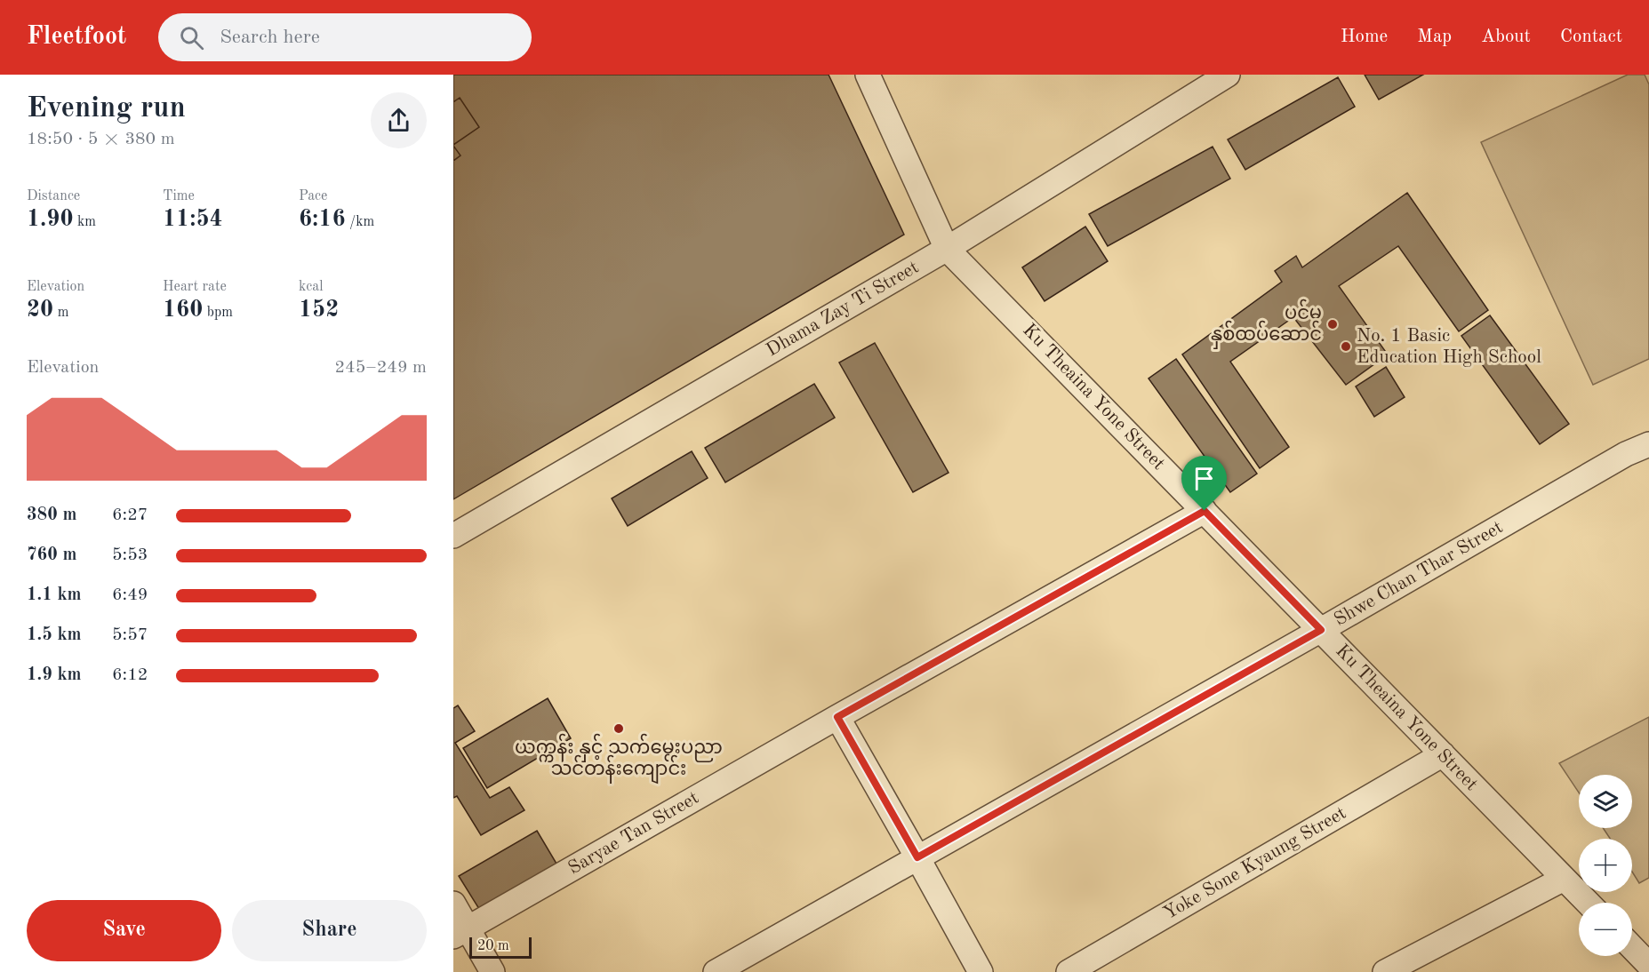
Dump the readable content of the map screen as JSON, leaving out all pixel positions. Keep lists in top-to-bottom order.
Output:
{
  "streets": {
    "street": [
      "Dhama Zay Ti Street",
      "Ku Theaina Yone Street",
      "Shwe Chan Thar Street",
      "Saryae Tan Street",
      "Yoke Sone Kyaung Street"
    ]
  },
  "crossings": [
    ["Dhama Zay Ti Street", "Ku Theaina Yone Street"],
    ["Ku Theaina Yone Street", "Shwe Chan Thar Street"],
    ["Ku Theaina Yone Street", "Saryae Tan Street"],
    ["Ku Theaina Yone Street", "Yoke Sone Kyaung Street"]
  ],
  "places": ["ပင်မ နှစ်ထပ်ဆောင်", "No. 1 Basic Education High School", "ယက္ကန်း နှင့် သက်မွေးပညာ သင်တန်းကျောင်း"],
  "scale_bar": "20 m",
  "page": {
    "header": "Fleetfoot",
    "search": "Search here",
    "nav": [
      "Home",
      "Map",
      "About",
      "Contact"
    ],
    "heading": ["Evening run", "18:50 · 5 × 380 m"],
    "stats": [
      ["Distance", "1.90 km"],
      ["Time", "11:54"],
      ["Pace", "6:16 /km"],
      ["Elevation", "20 m"],
      ["Heart rate", "160 bpm"],
      ["kcal", "152"]
    ],
    "chart": ["Elevation", "245–249 m"],
    "list": [
      {
        "name": "380 m",
        "note": "6:27"
      },
      {
        "name": "760 m",
        "note": "5:53"
      },
      {
        "name": "1.1 km",
        "note": "6:49"
      },
      {
        "name": "1.5 km",
        "note": "5:57"
      },
      {
        "name": "1.9 km",
        "note": "6:12"
      }
    ],
    "map_buttons": ["+", "−"],
    "buttons": ["Save", "Share"],
    "scale": "20 m"
  }
}
